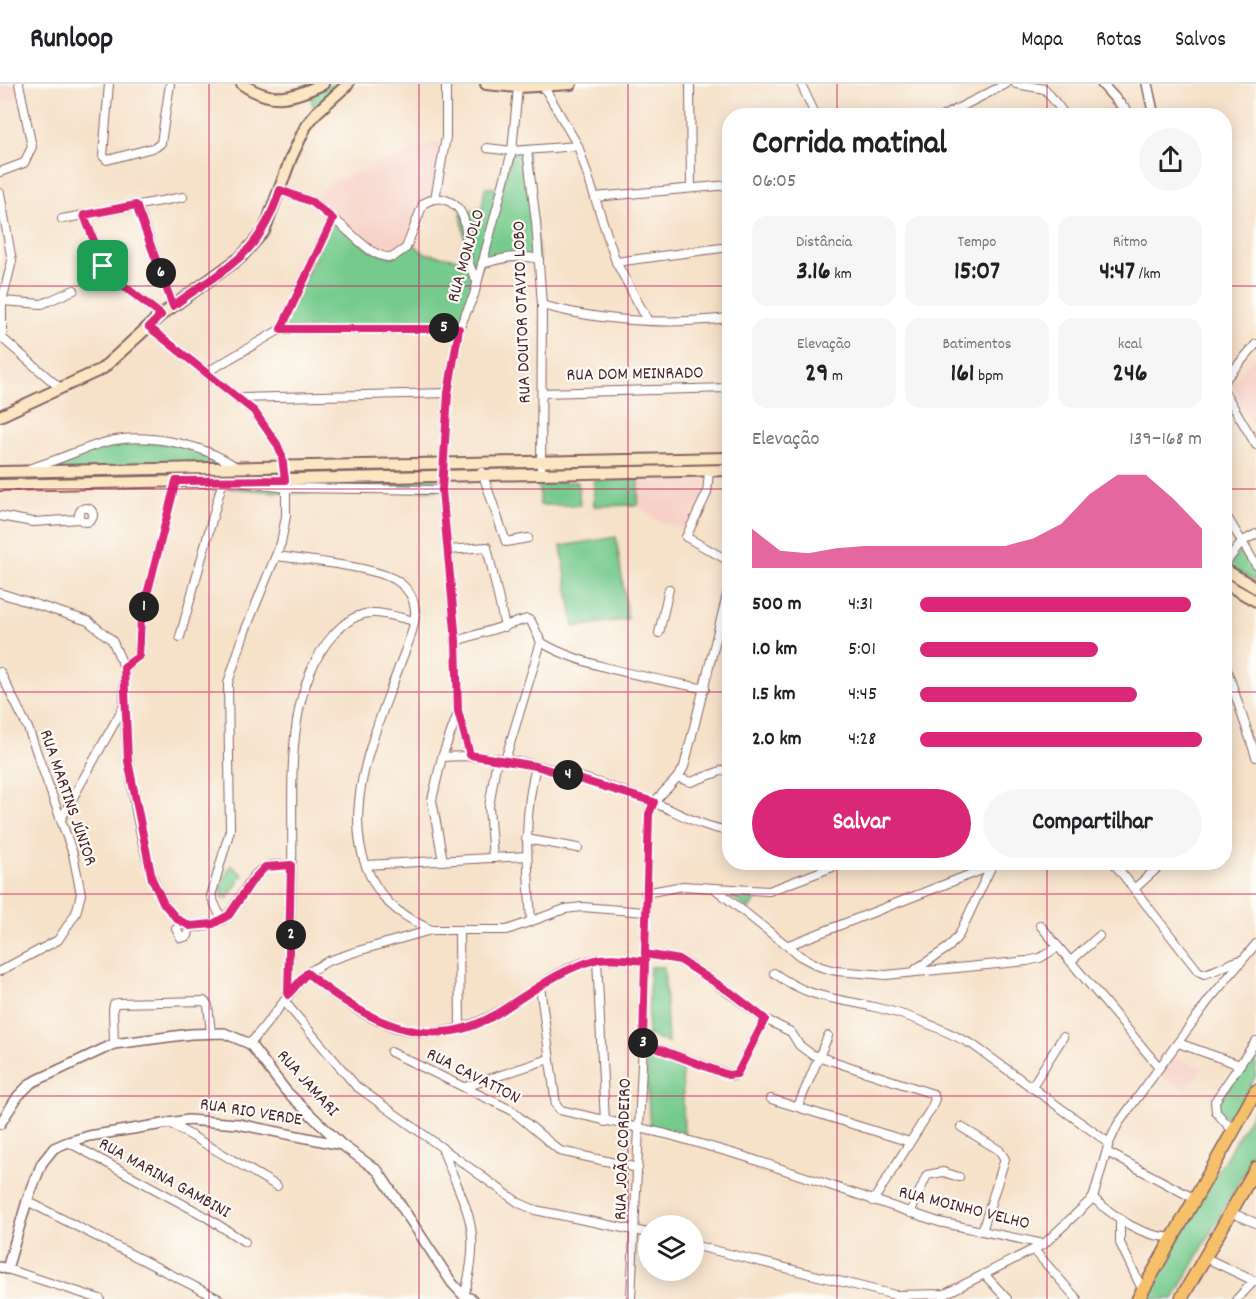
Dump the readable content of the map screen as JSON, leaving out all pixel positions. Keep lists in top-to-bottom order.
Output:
{
  "streets": {
    "street": [
      "RUA MONJOLO",
      "RUA DOUTOR OTAVIO LOBO",
      "RUA DOM MEINRADO",
      "RUA MARTINS JÚNIOR",
      "RUA CAVATTON",
      "RUA JAMARI",
      "RUA RIO VERDE",
      "RUA JOÃO CORDEIRO",
      "RUA MARINA GAMBINI",
      "RUA MOINHO VELHO"
    ]
  },
  "crossings": [
    ["RUA DOUTOR OTAVIO LOBO", "RUA DOM MEINRADO"],
    ["RUA CAVATTON", "RUA JOÃO CORDEIRO"],
    ["RUA JAMARI", "RUA RIO VERDE"],
    ["RUA RIO VERDE", "RUA MARINA GAMBINI"],
    ["RUA JOÃO CORDEIRO", "RUA MOINHO VELHO"]
  ],
  "page": {
    "header": "Runloop",
    "nav": ["Mapa", "Rotas", "Salvos"],
    "heading": ["Corrida matinal", "06:05"],
    "stats": [
      ["Distância", "3.16 km"],
      ["Tempo", "15:07"],
      ["Ritmo", "4:47 /km"],
      ["Elevação", "29 m"],
      ["Batimentos", "161 bpm"],
      ["kcal", "246"]
    ],
    "pins": [
      "6",
      "5",
      "1",
      "4",
      "2",
      "3"
    ],
    "chart": ["Elevação", "139–168 m"],
    "list": [
      {
        "name": "500 m",
        "note": "4:31"
      },
      {
        "name": "1.0 km",
        "note": "5:01"
      },
      {
        "name": "1.5 km",
        "note": "4:45"
      },
      {
        "name": "2.0 km",
        "note": "4:28"
      }
    ],
    "buttons": ["Salvar", "Compartilhar"]
  }
}
